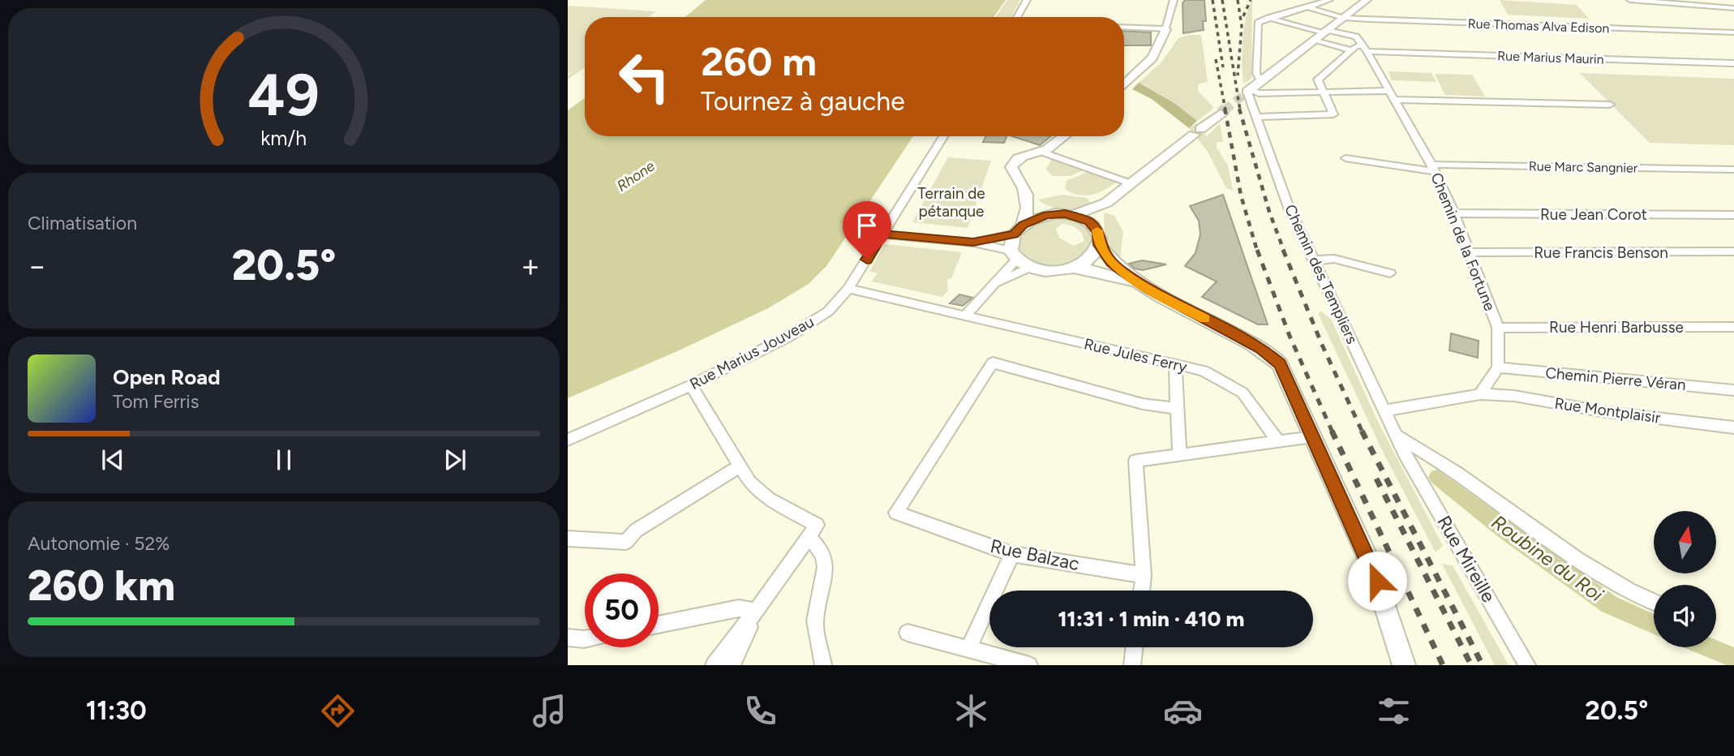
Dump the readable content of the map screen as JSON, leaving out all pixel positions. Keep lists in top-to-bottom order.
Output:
{
  "streets": {
    "street": [
      "Rue Thomas Alva Edison",
      "Rue Marius Maurin",
      "Rue Marc Sangnier",
      "Rue Jean Corot",
      "Chemin de la Fortune",
      "Rue Francis Benson",
      "Chemin des Templiers",
      "Rue Henri Barbusse",
      "Rue Marius Jouveau",
      "Rue Jules Ferry",
      "Chemin Pierre Véran",
      "Rue Montplaisir",
      "Rue Balzac",
      "Rue Mireille"
    ]
  },
  "crossings": [
    ["Rue Thomas Alva Edison", "Chemin de la Fortune"],
    ["Rue Marius Maurin", "Chemin de la Fortune"],
    ["Rue Marc Sangnier", "Chemin de la Fortune"],
    ["Rue Jean Corot", "Chemin de la Fortune"],
    ["Chemin de la Fortune", "Rue Francis Benson"],
    ["Chemin de la Fortune", "Rue Henri Barbusse"],
    ["Chemin de la Fortune", "Chemin Pierre Véran"],
    ["Chemin des Templiers", "Rue Mireille"]
  ],
  "water": ["Rhone", "Roubine du Roi"],
  "parks": ["Terrain de pétanque"],
  "north": "top",
  "page": {
    "turn": ["260 m", "Tournez à gauche"],
    "tile": [
      "Climatisation",
      ["Autonomie · 52%", "260 km"]
    ],
    "heat": ["−", "20.5°", "+"],
    "song": ["Open Road", "Tom Ferris"],
    "limit": "50",
    "trip": "11:31 · 1 min · 410 m",
    "tabs": ["11:30", "20.5°"],
    "gauge": ["49", "km/h"]
  }
}
